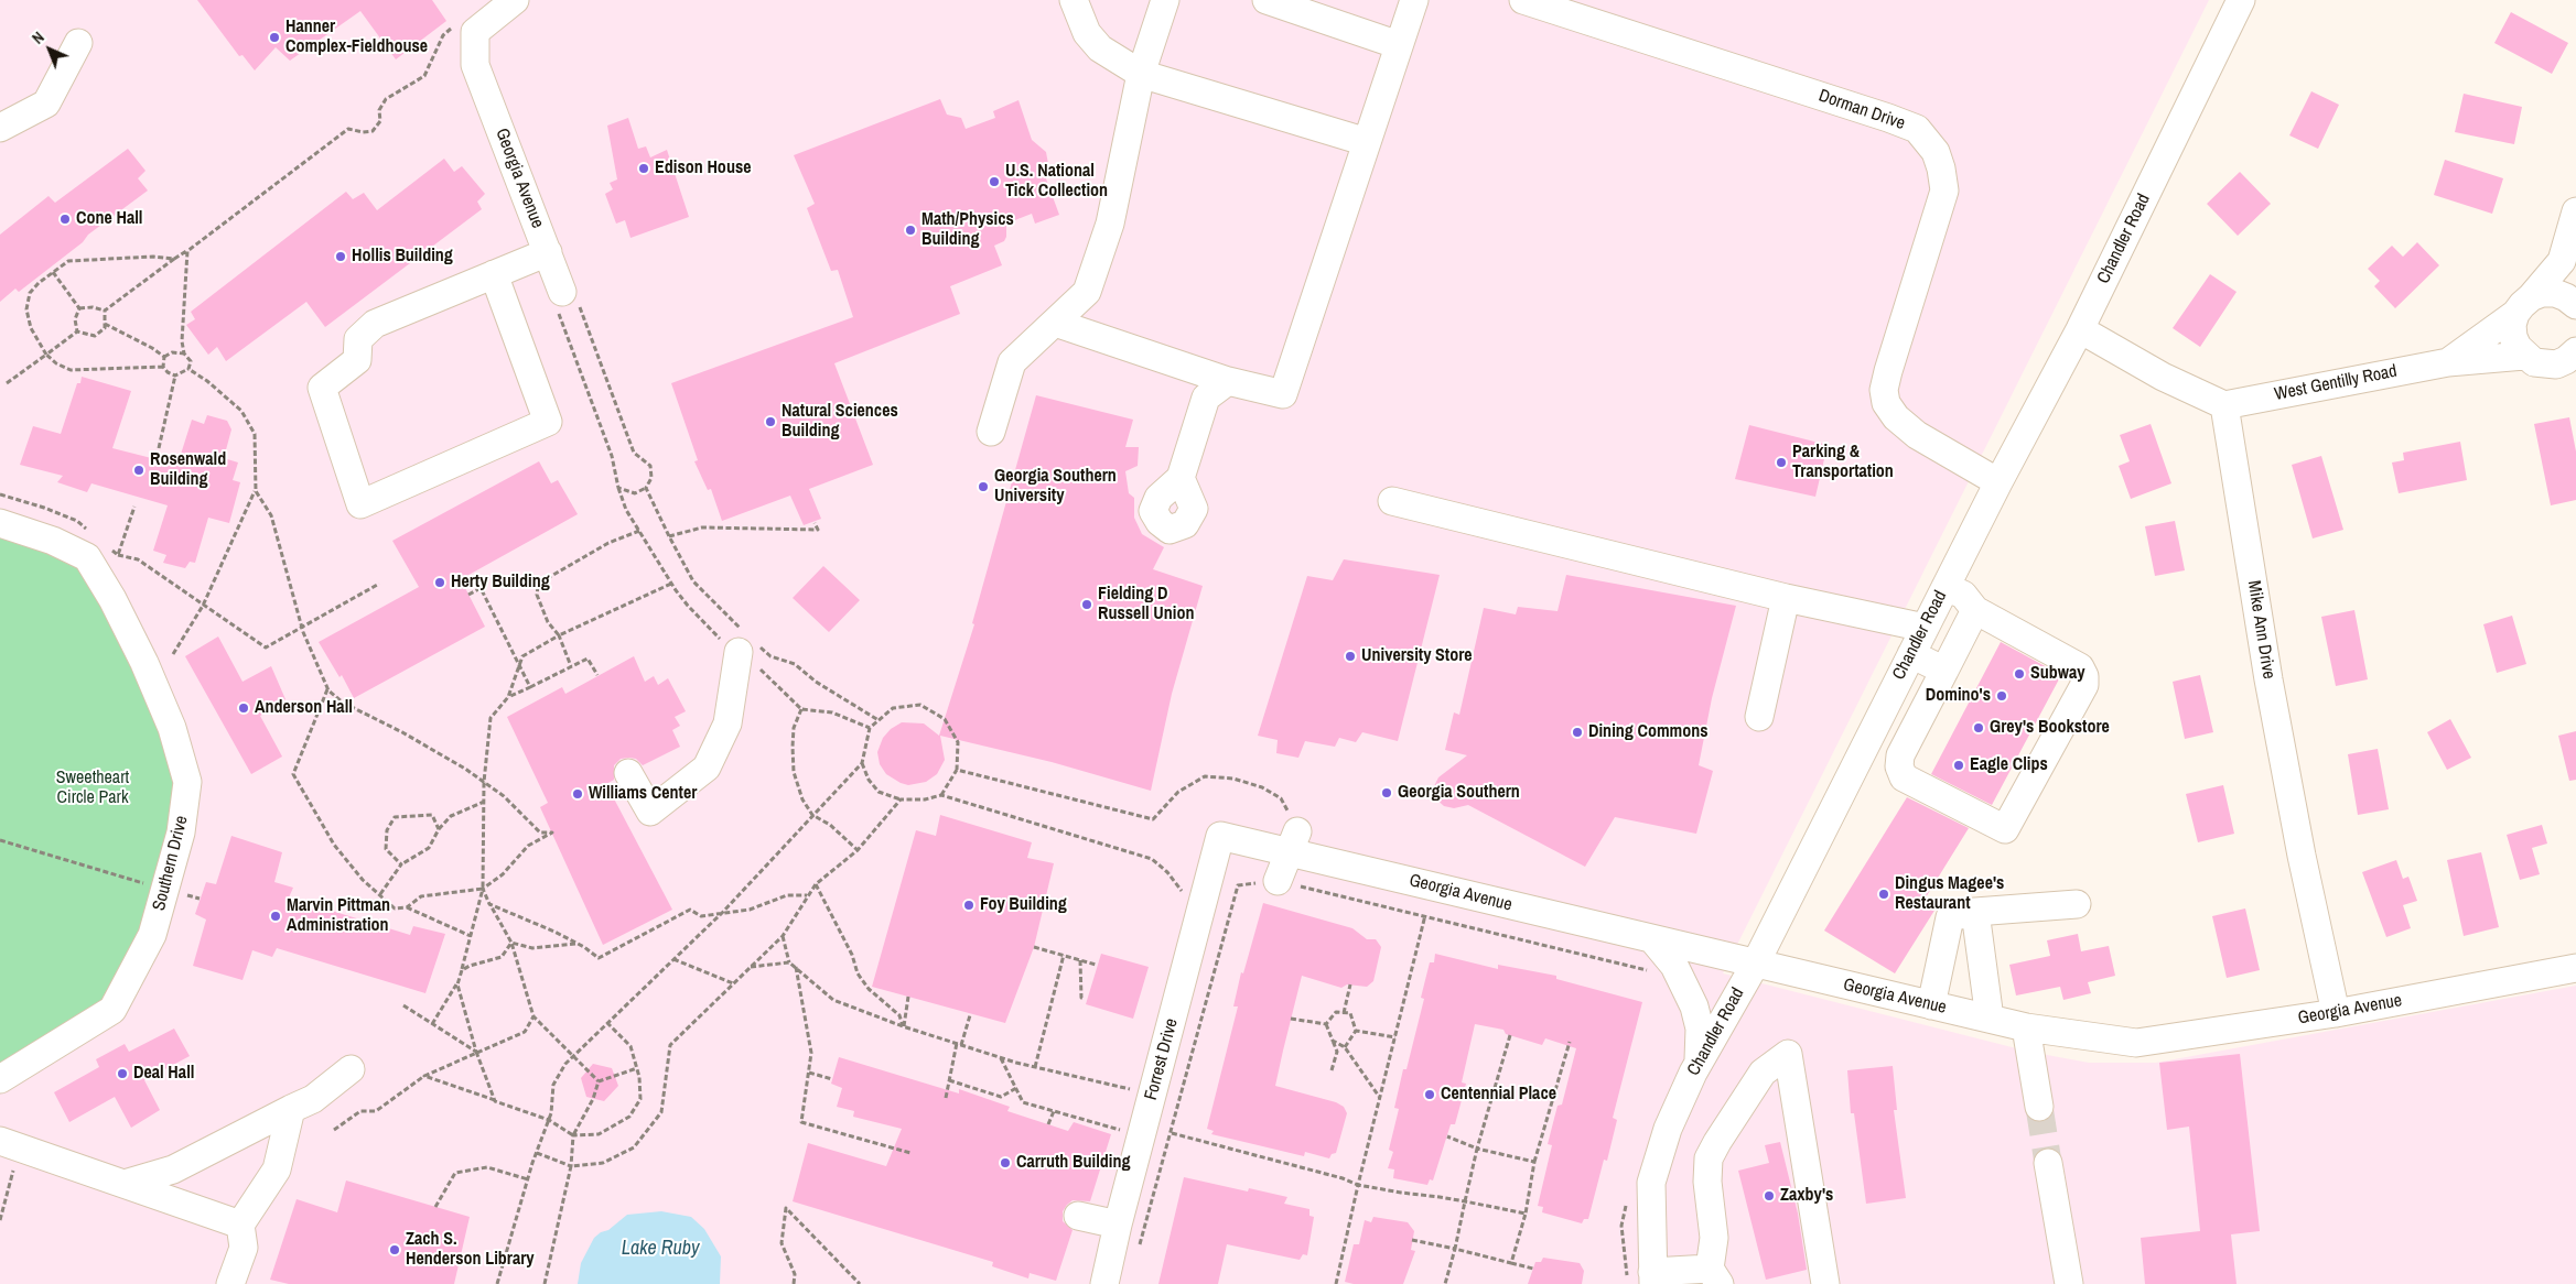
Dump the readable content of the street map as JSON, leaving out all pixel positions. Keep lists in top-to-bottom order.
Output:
{
  "streets": {
    "street": [
      "Dorman Drive",
      "Georgia Avenue",
      "Chandler Road",
      "West Gentilly Road",
      "Mike Ann Drive",
      "Southern Drive",
      "Forrest Drive"
    ]
  },
  "crossings": [
    ["Dorman Drive", "Chandler Road"],
    ["Georgia Avenue", "Chandler Road"],
    ["Georgia Avenue", "Mike Ann Drive"],
    ["Georgia Avenue", "Forrest Drive"],
    ["West Gentilly Road", "Mike Ann Drive"]
  ],
  "water": ["Lake Ruby"],
  "parks": ["Sweetheart Circle Park"],
  "places": [
    "Hanner Complex-Fieldhouse",
    "Edison House",
    "U.S. National Tick Collection",
    "Cone Hall",
    "Math/Physics Building",
    "Hollis Building",
    "Natural Sciences Building",
    "Parking & Transportation",
    "Rosenwald Building",
    "Georgia Southern University",
    "Herty Building",
    "Fielding D Russell Union",
    "University Store",
    "Subway",
    "Domino's",
    "Anderson Hall",
    "Grey's Bookstore",
    "Dining Commons",
    "Eagle Clips",
    "Georgia Southern",
    "Williams Center",
    "Dingus Magee's Restaurant",
    "Foy Building",
    "Marvin Pittman Administration",
    "Deal Hall",
    "Centennial Place",
    "Carruth Building",
    "Zaxby's",
    "Zach S. Henderson Library"
  ],
  "north": "top left"
}
